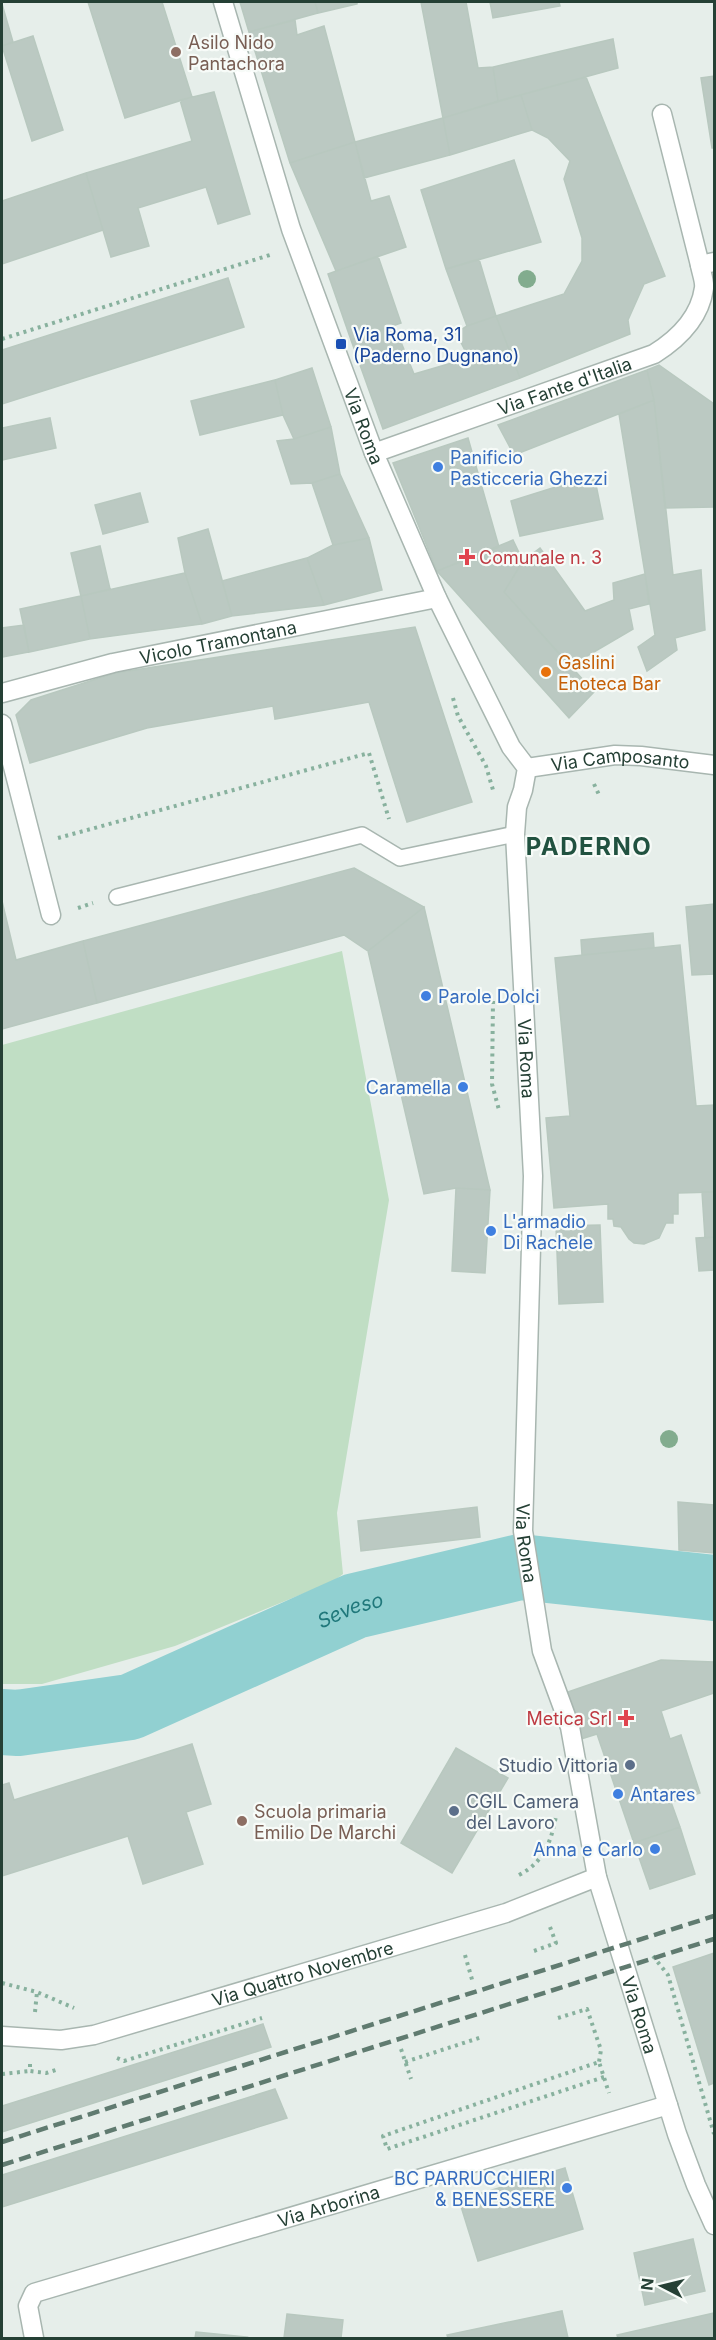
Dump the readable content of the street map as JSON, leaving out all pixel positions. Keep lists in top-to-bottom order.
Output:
{
  "streets": {
    "street": [
      "Via Fante d'Italia",
      "Via Roma",
      "Vicolo Tramontana",
      "Via Camposanto",
      "Via Quattro Novembre",
      "Via Arborina"
    ]
  },
  "crossings": [
    ["Via Fante d'Italia", "Via Roma"],
    ["Via Roma", "Vicolo Tramontana"],
    ["Via Roma", "Via Camposanto"],
    ["Via Roma", "Via Quattro Novembre"],
    ["Via Roma", "Via Arborina"]
  ],
  "districts": ["PADERNO"],
  "water": ["Seveso"],
  "places": {
    "other": [
      "Asilo Nido Pantachora",
      "Panificio Pasticceria Ghezzi",
      "Gaslini Enoteca Bar",
      "Parole Dolci",
      "Caramella",
      "L'armadio Di Rachele",
      "Studio Vittoria",
      "Antares",
      "CGIL Camera del Lavoro",
      "Scuola primaria Emilio De Marchi",
      "Anna e Carlo",
      "BC PARRUCCHIERI & BENESSERE"
    ],
    "transit": ["Via Roma, 31 (Paderno Dugnano)"],
    "health": ["Comunale n. 3", "Metica Srl"]
  },
  "north": "left"
}
